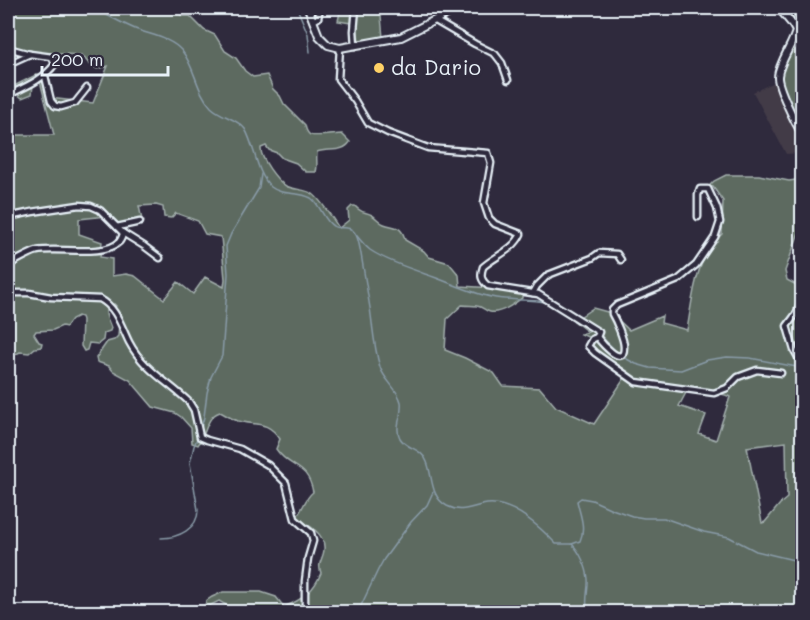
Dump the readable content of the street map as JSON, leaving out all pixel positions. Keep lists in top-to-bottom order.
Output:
{
  "places": ["da Dario"],
  "scale_bar": "200 m"
}
